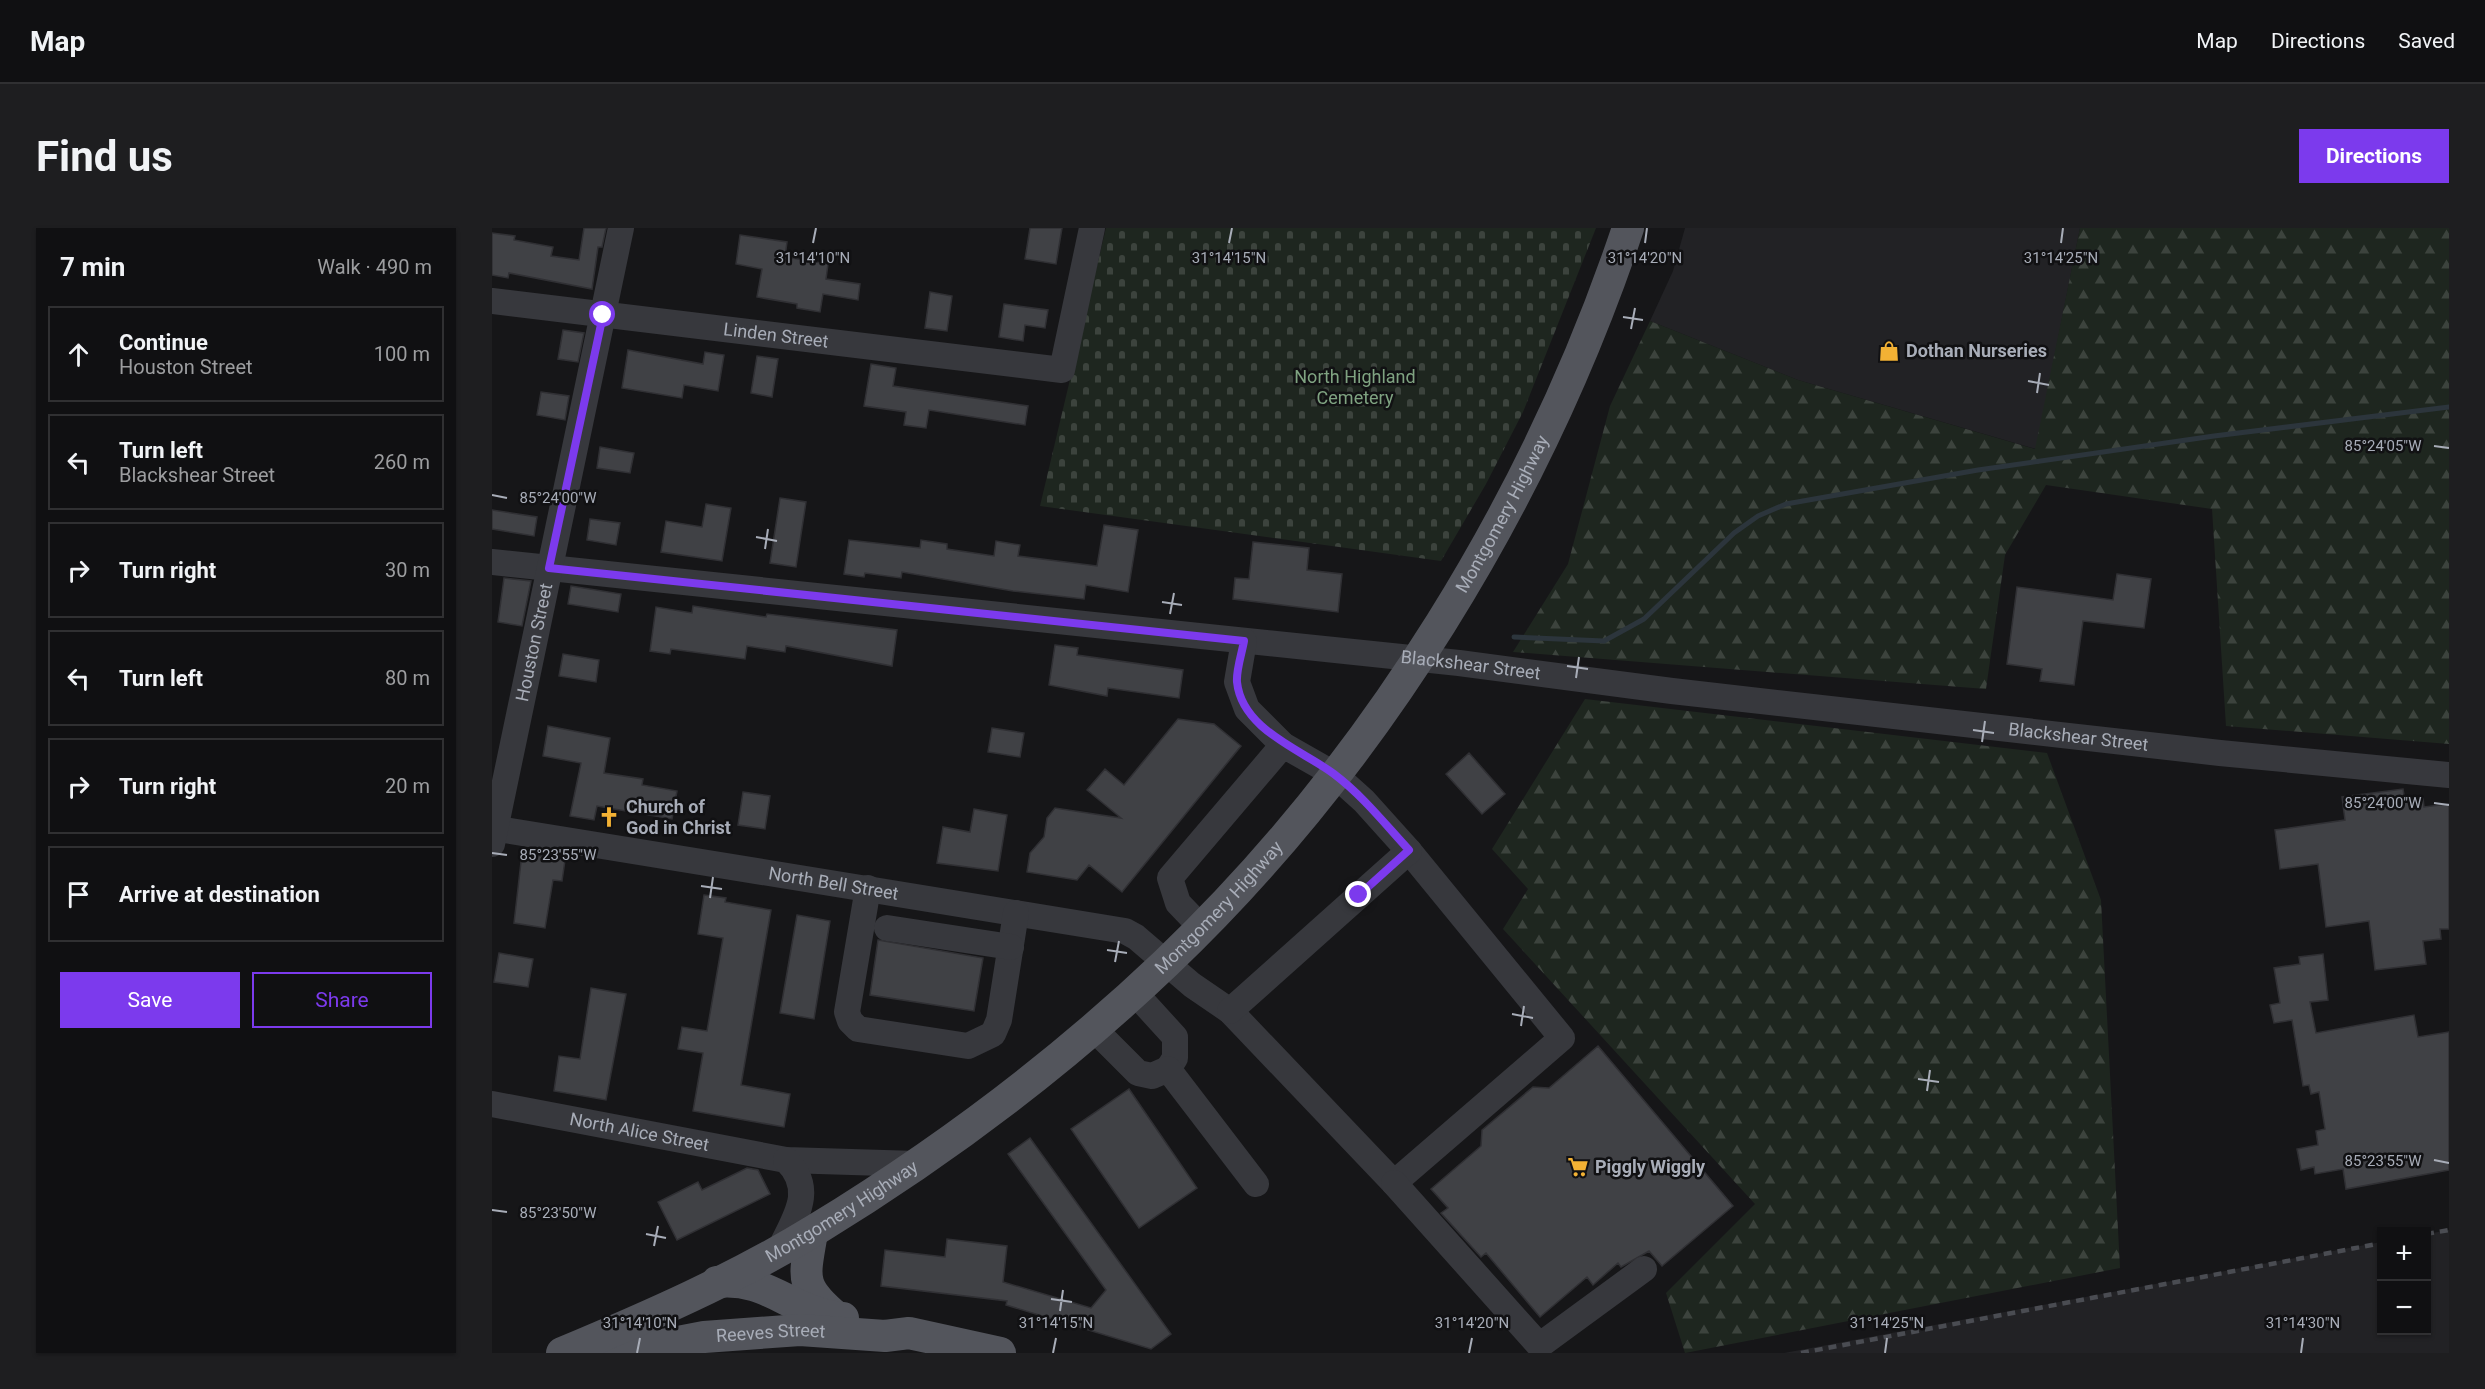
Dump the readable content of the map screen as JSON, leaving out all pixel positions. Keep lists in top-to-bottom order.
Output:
{
  "streets": {
    "main road": ["Montgomery Highway", "Reeves Street"],
    "street": [
      "Linden Street",
      "Houston Street",
      "Blackshear Street",
      "North Bell Street",
      "North Alice Street"
    ]
  },
  "crossings": [
    ["Linden Street", "Houston Street"],
    ["Montgomery Highway", "Blackshear Street"],
    ["Montgomery Highway", "North Bell Street"],
    ["Montgomery Highway", "North Alice Street"],
    ["Montgomery Highway", "Reeves Street"],
    ["Houston Street", "Blackshear Street"],
    ["Houston Street", "North Bell Street"]
  ],
  "parks": ["North Highland Cemetery"],
  "places": {
    "shop": ["Dothan Nurseries"],
    "church": ["Church of God in Christ"],
    "supermarket": ["Piggly Wiggly"]
  },
  "page": {
    "header": "Map",
    "nav": ["Map", "Directions", "Saved"],
    "buttons": [
      "Directions",
      ["Save", "Share"]
    ],
    "title": "Find us",
    "heading": ["7 min", "Walk · 490 m"],
    "list": [
      ["Continue", "Houston Street", "100 m"],
      ["Turn left", "Blackshear Street", "260 m"],
      ["Turn right", "30 m"],
      ["Turn left", "80 m"],
      ["Turn right", "20 m"],
      "Arrive at destination"
    ],
    "map_buttons": ["+", "−"]
  },
  "coordinates": [
    "31°14'10\"N",
    "31°14'15\"N",
    "31°14'20\"N",
    "31°14'25\"N",
    "85°24'05\"W",
    "85°24'00\"W",
    "85°23'55\"W",
    "85°23'50\"W",
    "31°14'30\"N"
  ]
}
